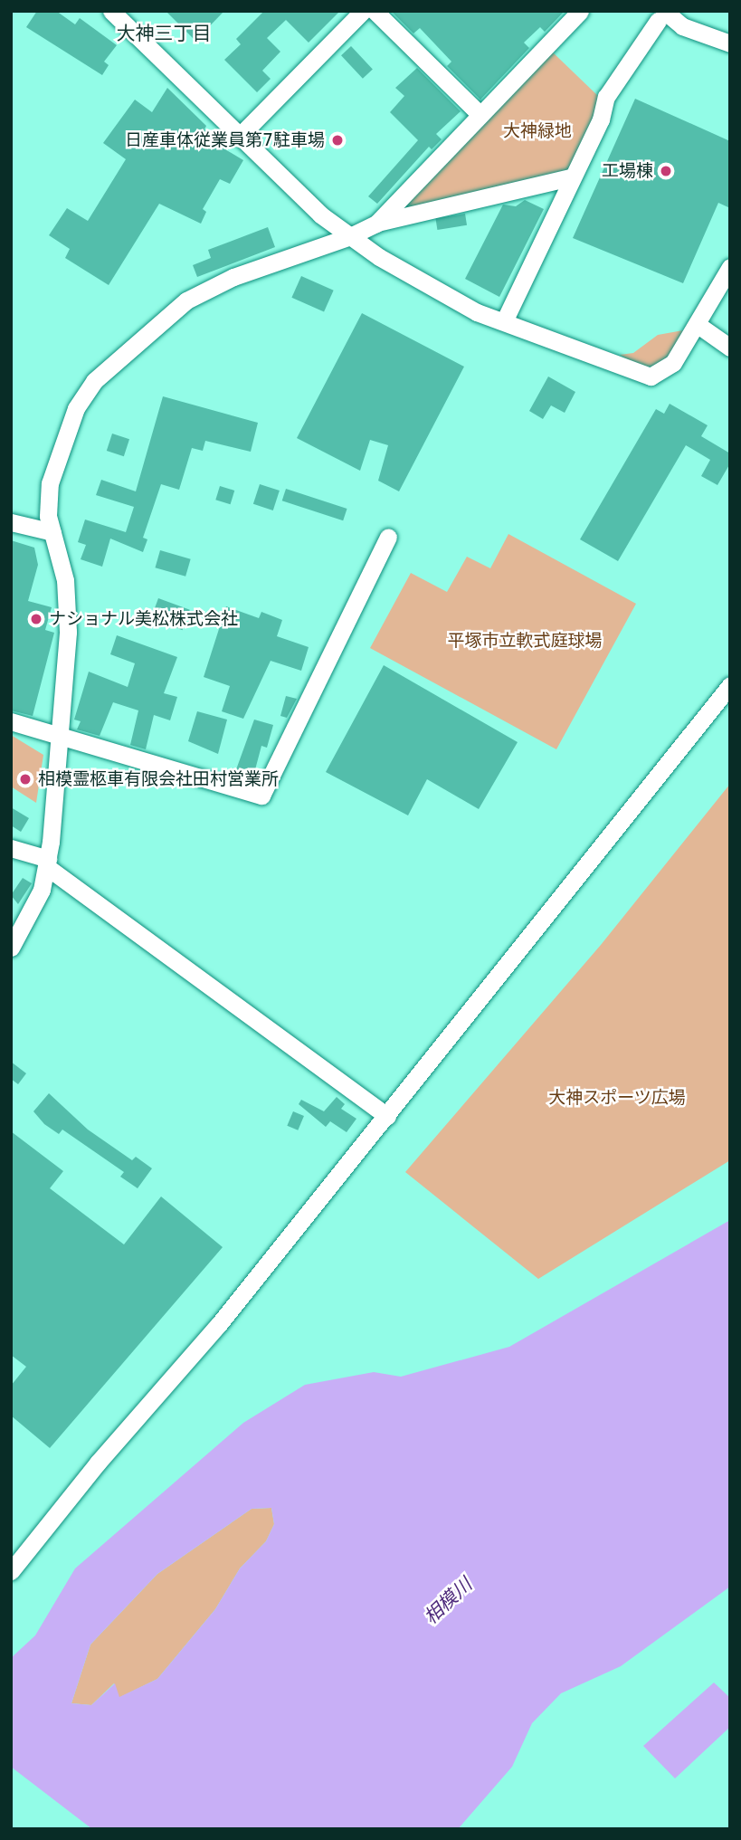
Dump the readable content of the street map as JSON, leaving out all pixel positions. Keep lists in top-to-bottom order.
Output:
{
  "districts": ["大神三丁目"],
  "water": ["相模川"],
  "parks": ["大神緑地", "平塚市立軟式庭球場", "大神スポーツ広場"],
  "places": [
    "日産車体従業員第7駐車場",
    "工場棟",
    "ナショナル美松株式会社",
    "相模霊柩車有限会社田村営業所"
  ]
}
